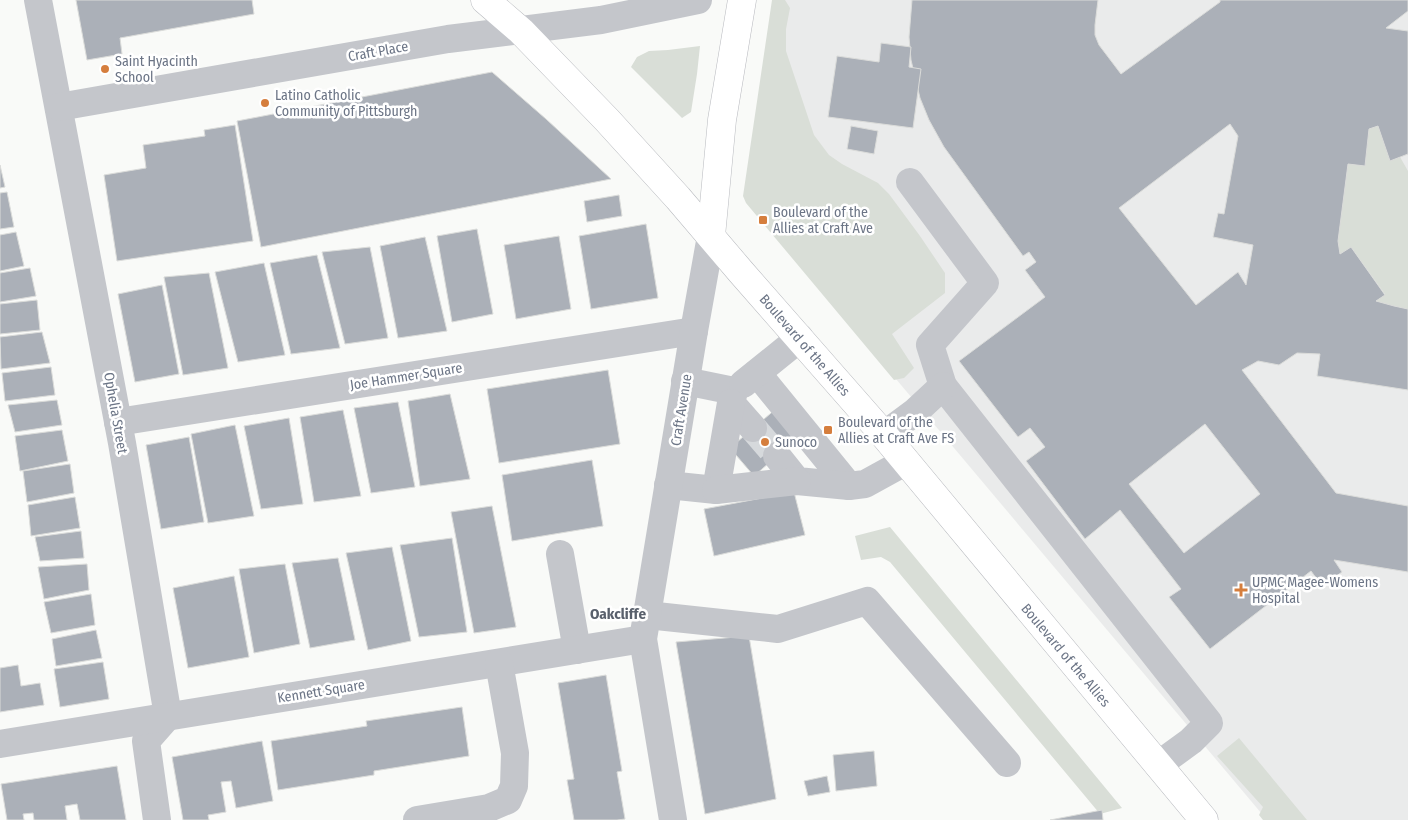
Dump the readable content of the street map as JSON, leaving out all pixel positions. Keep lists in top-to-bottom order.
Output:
{
  "streets": {
    "main road": ["Boulevard of the Allies", "Craft Avenue"],
    "street": [
      "Craft Place",
      "Joe Hammer Square",
      "Ophelia Street",
      "Kennett Square"
    ]
  },
  "crossings": [
    ["Craft Place", "Boulevard of the Allies"],
    ["Craft Place", "Ophelia Street"],
    ["Boulevard of the Allies", "Craft Avenue"],
    ["Joe Hammer Square", "Craft Avenue"],
    ["Joe Hammer Square", "Ophelia Street"],
    ["Craft Avenue", "Kennett Square"],
    ["Ophelia Street", "Kennett Square"]
  ],
  "districts": ["Oakcliffe"],
  "places": {
    "other": ["Saint Hyacinth School", "Latino Catholic Community of Pittsburgh", "Sunoco"],
    "transit": ["Boulevard of the Allies at Craft Ave", "Boulevard of the Allies at Craft Ave FS"],
    "health": ["UPMC Magee-Womens Hospital"]
  }
}
